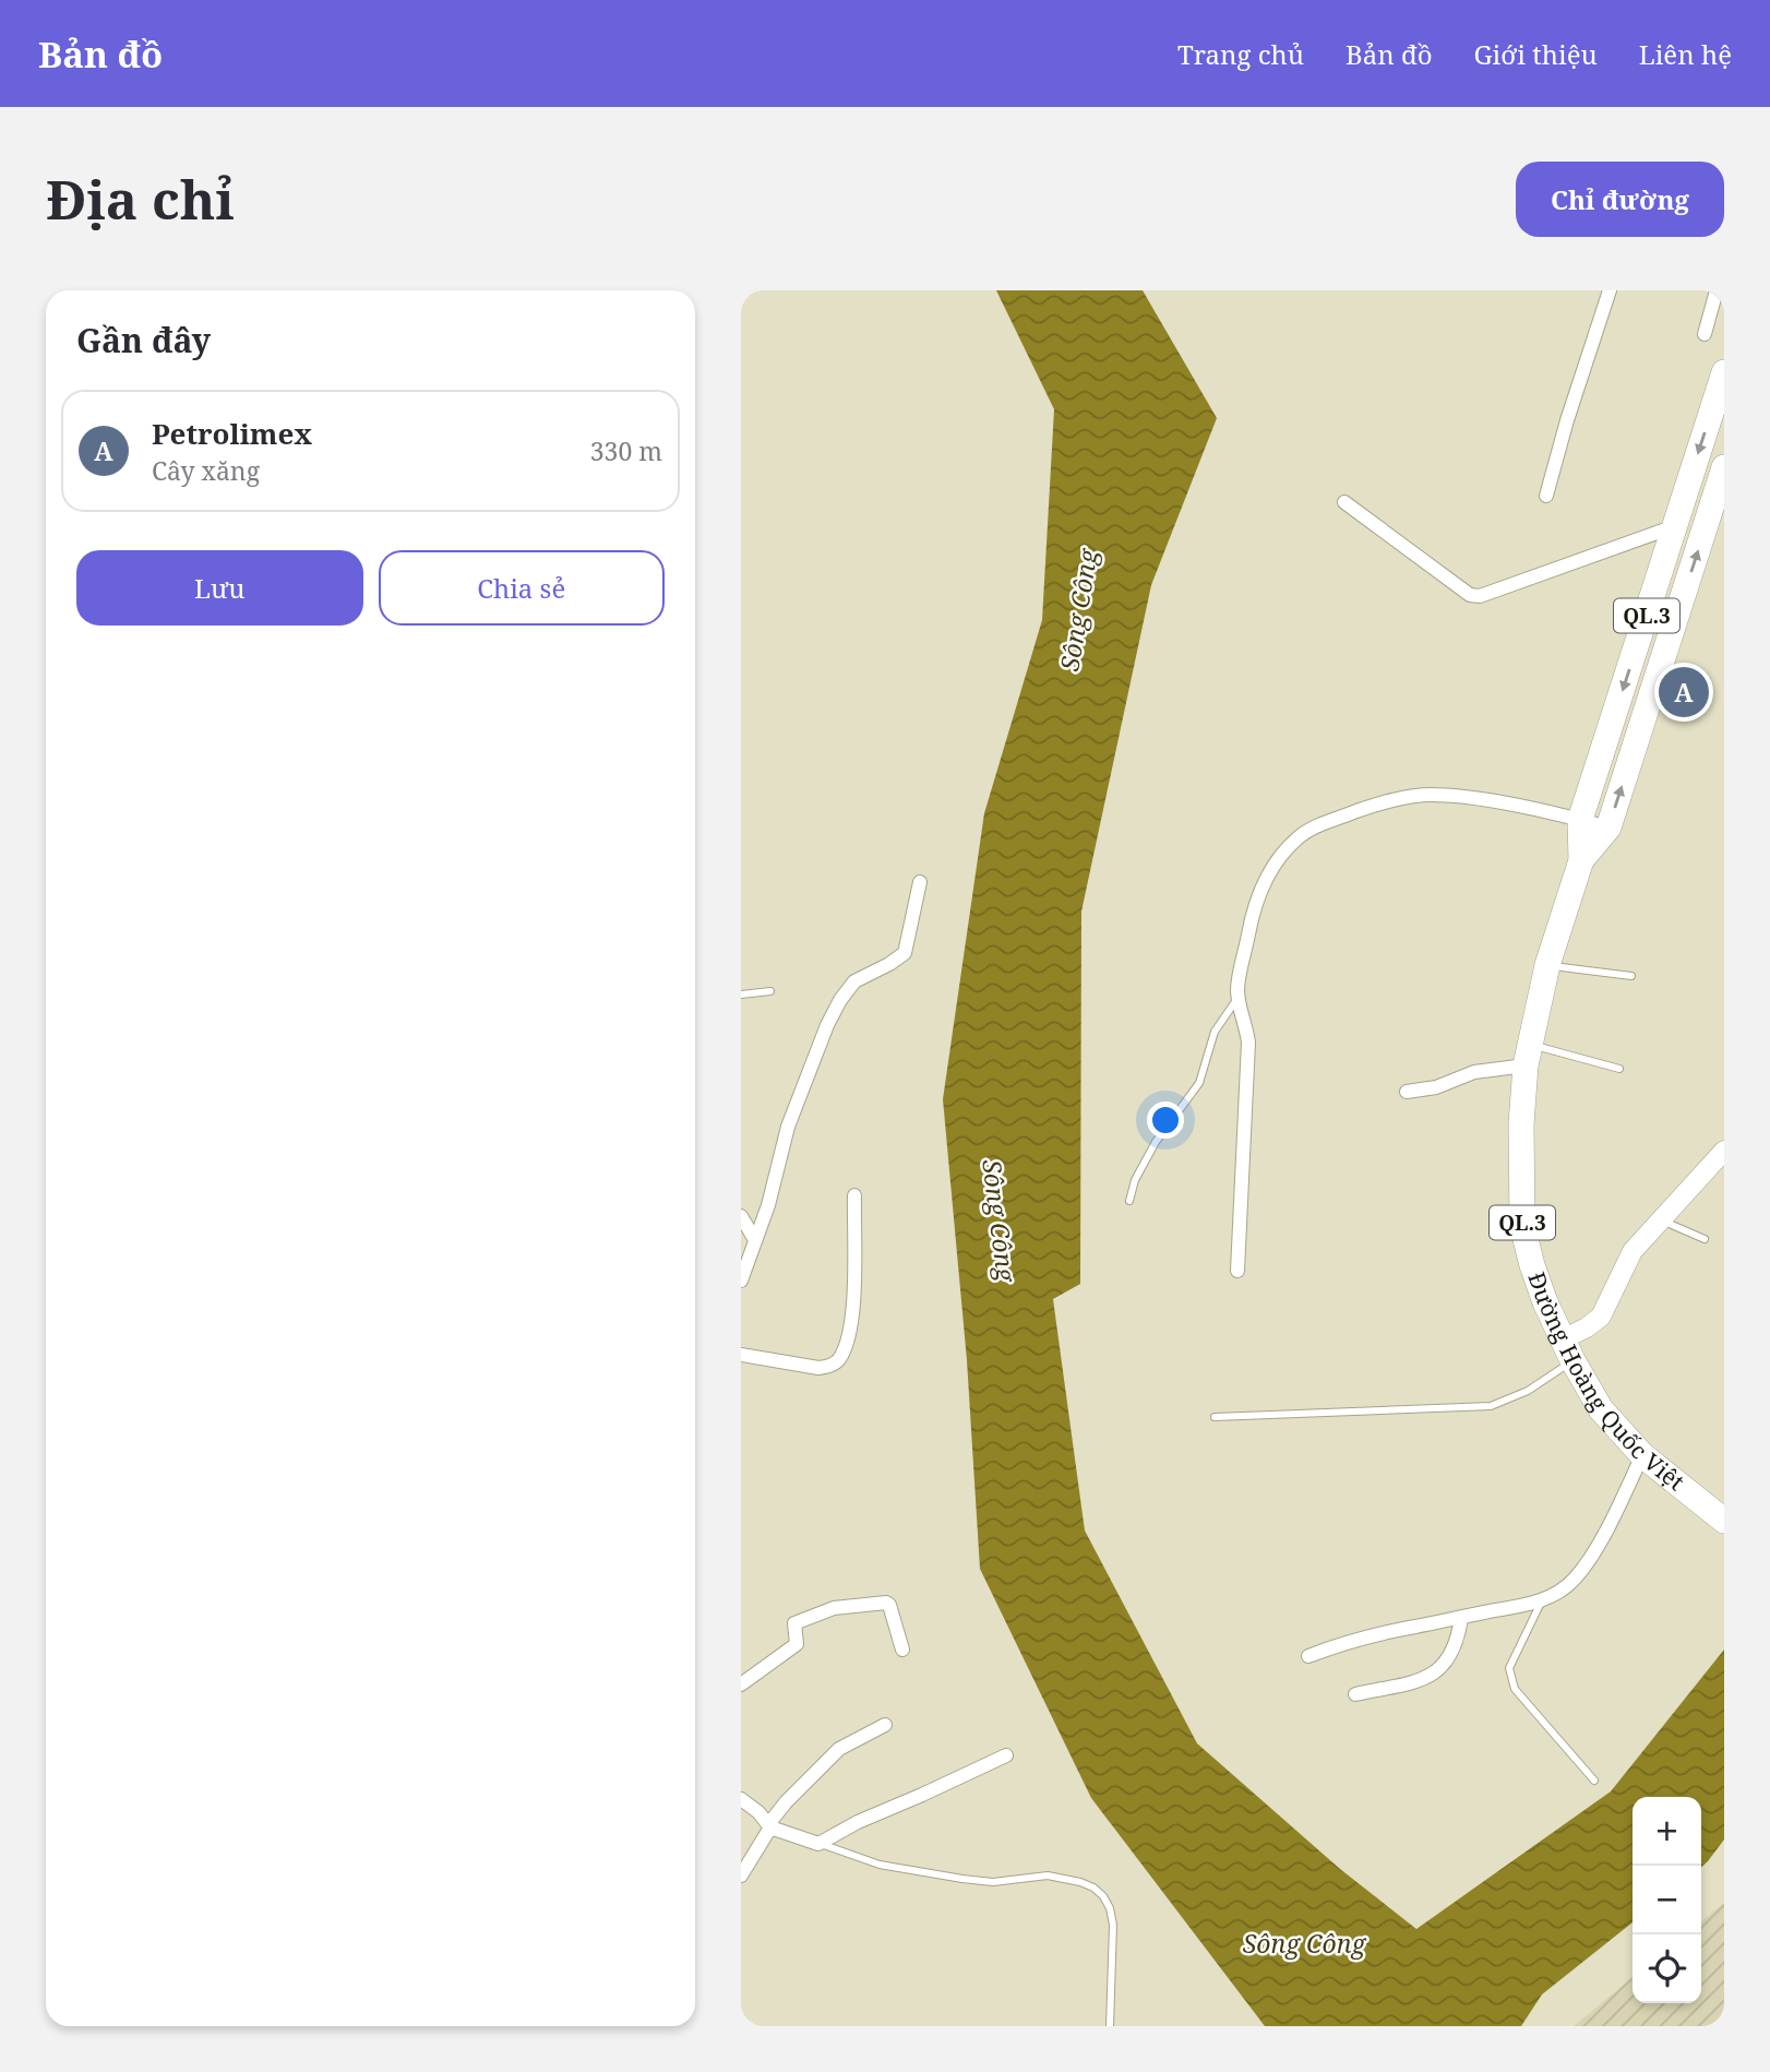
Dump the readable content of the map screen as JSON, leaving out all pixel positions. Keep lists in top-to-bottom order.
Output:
{
  "streets": {
    "highway": ["QL.3", "Đường Hoàng Quốc Việt"]
  },
  "water": ["Sông Công"],
  "page": {
    "header": "Bản đồ",
    "nav": [
      "Trang chủ",
      "Bản đồ",
      "Giới thiệu",
      "Liên hệ"
    ],
    "buttons": [
      "Chỉ đường",
      ["Lưu", "Chia sẻ"]
    ],
    "title": "Địa chỉ",
    "heading": "Gần đây",
    "list": [
      {
        "mark": "A",
        "name": "Petrolimex",
        "note": "Cây xăng",
        "value": "330 m"
      }
    ],
    "pins": "A",
    "map_buttons": ["+", "−"]
  }
}
